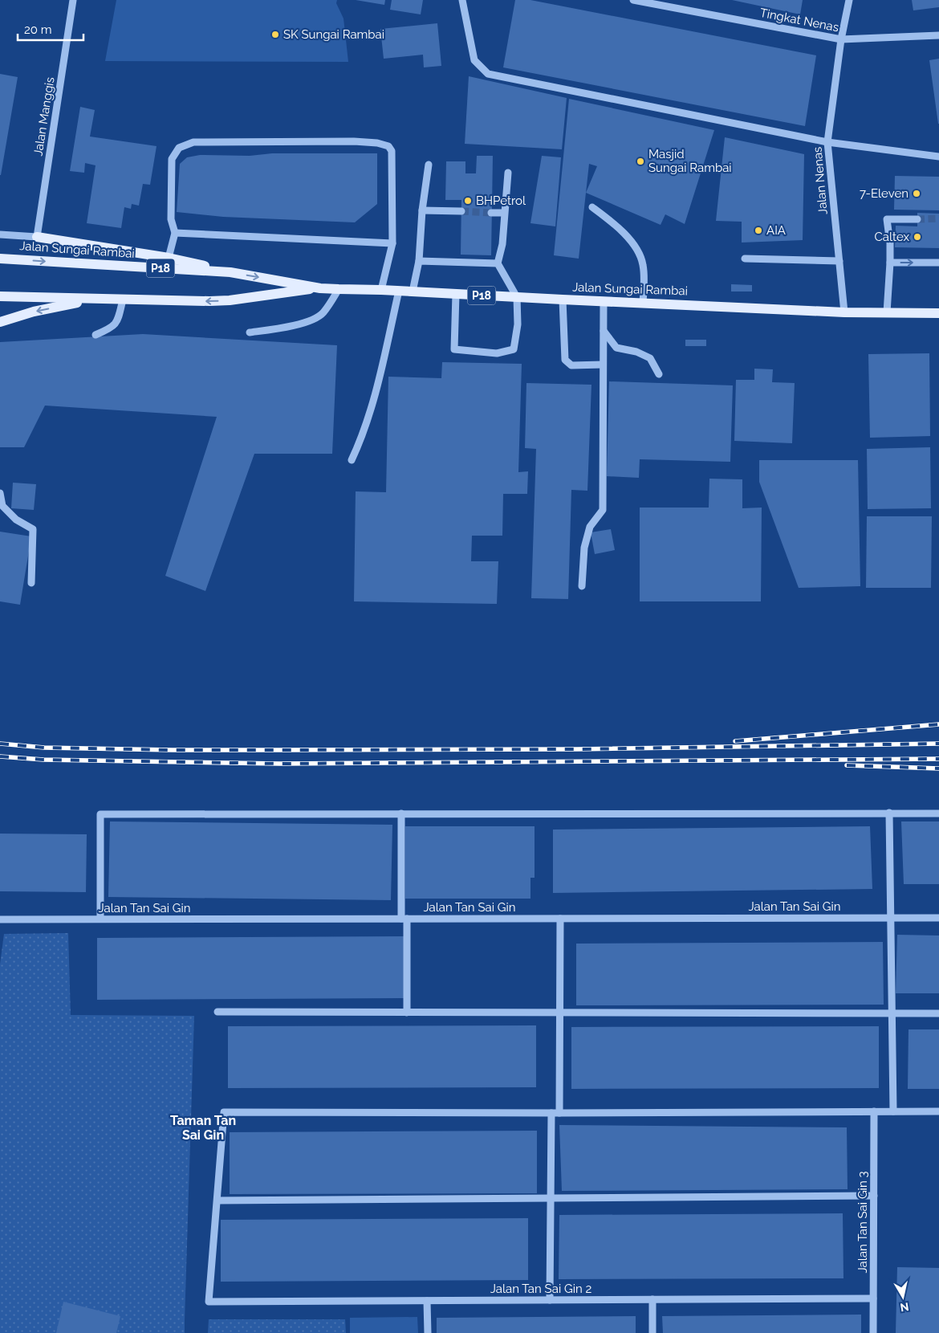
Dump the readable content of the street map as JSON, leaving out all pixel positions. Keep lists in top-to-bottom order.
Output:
{
  "streets": {
    "main road": ["Jalan Sungai Rambai", "P18"],
    "street": [
      "Tingkat Nenas",
      "Jalan Manggis",
      "Jalan Nenas",
      "Jalan Tan Sai Gin",
      "Jalan Tan Sai Gin 3",
      "Jalan Tan Sai Gin 2"
    ]
  },
  "crossings": [
    ["Tingkat Nenas", "Jalan Nenas"],
    ["Jalan Manggis", "Jalan Sungai Rambai"],
    ["Jalan Nenas", "Jalan Sungai Rambai"],
    ["Jalan Tan Sai Gin 3", "Jalan Tan Sai Gin 2"]
  ],
  "districts": ["Taman Tan Sai Gin"],
  "places": [
    "SK Sungai Rambai",
    "Masjid Sungai Rambai",
    "7-Eleven",
    "BHPetrol",
    "AIA",
    "Caltex"
  ],
  "scale_bar": "20 m",
  "north": "bottom"
}
